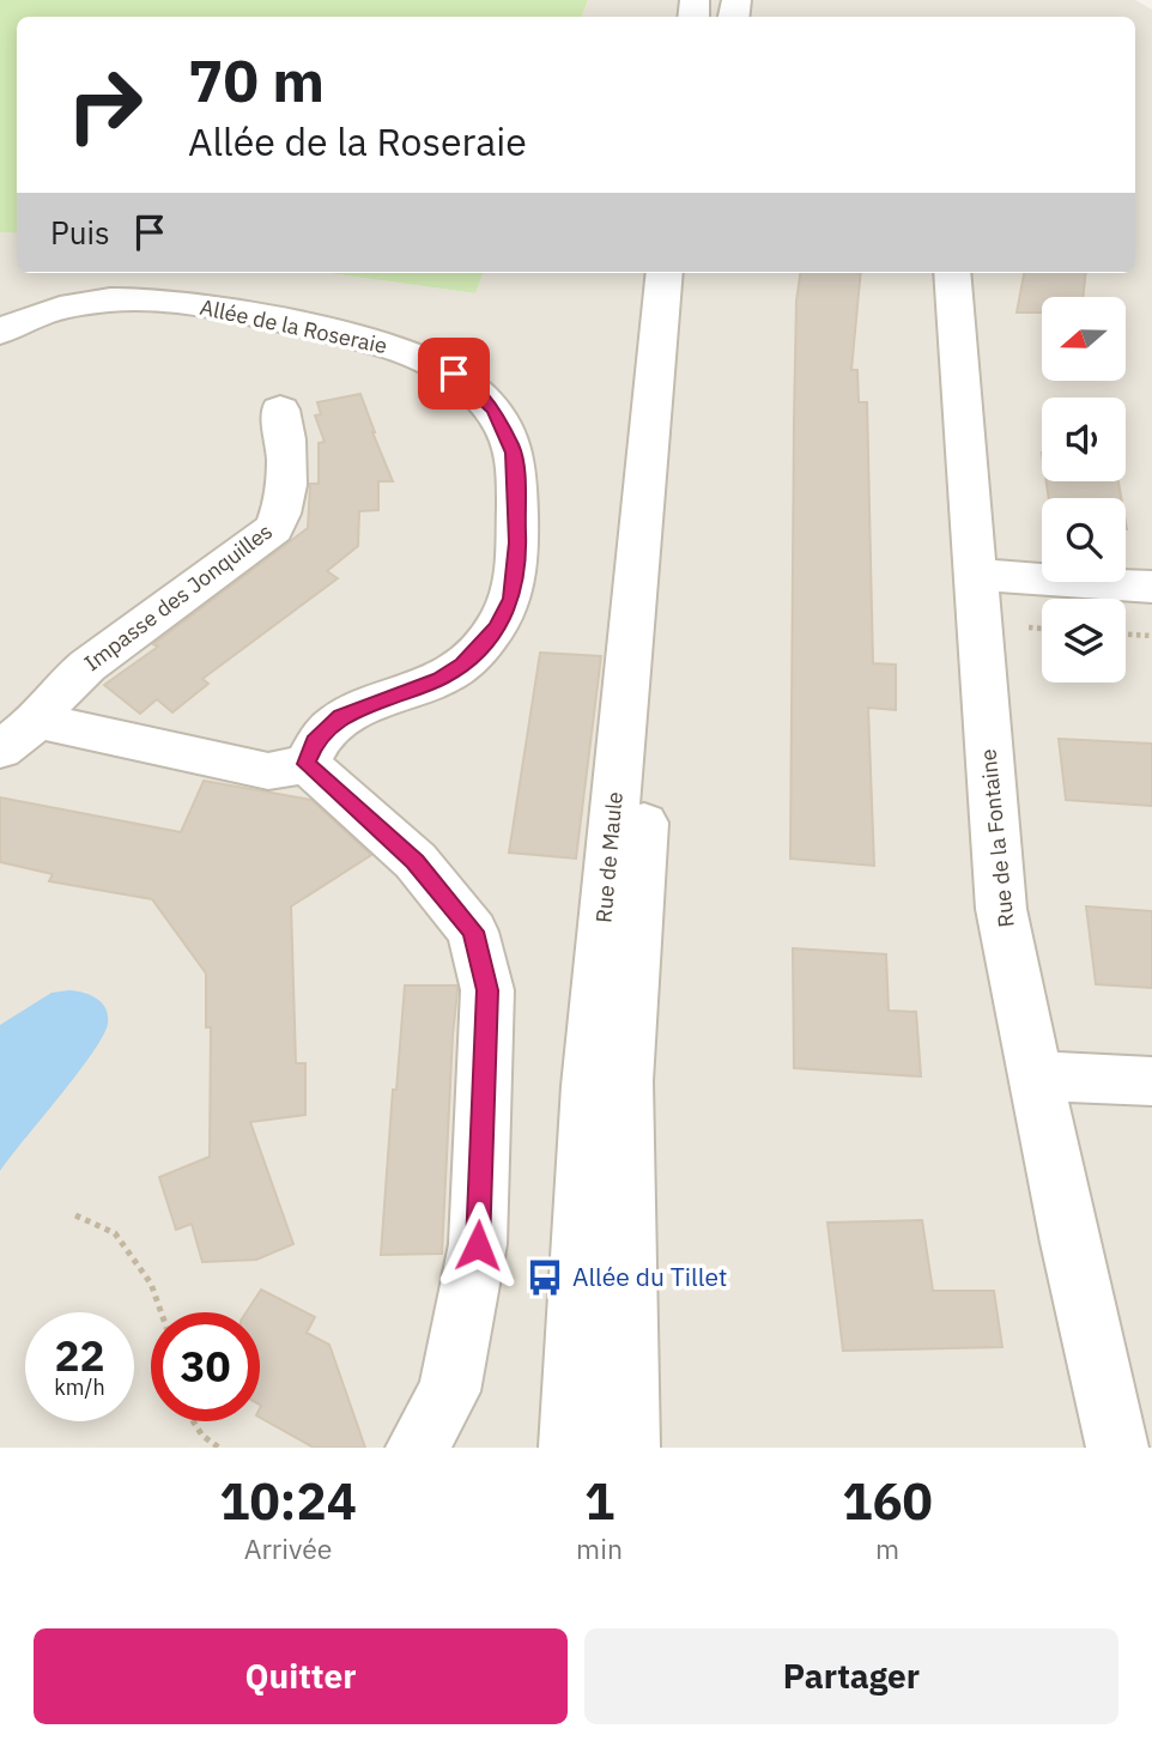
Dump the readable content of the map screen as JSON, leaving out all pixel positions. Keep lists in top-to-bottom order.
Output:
{
  "streets": {
    "street": [
      "Allée de la Roseraie",
      "Impasse des Jonquilles",
      "Rue de la Fontaine",
      "Rue de Maule"
    ]
  },
  "places": {
    "bus stop": ["Allée du Tillet"]
  },
  "north": "left",
  "page": {
    "turn": ["70 m", "Allée de la Roseraie"],
    "then": "Puis",
    "speed": "22 km/h",
    "limit": "30",
    "eta": [
      "10:24",
      "Arrivée",
      "1",
      "min",
      "160",
      "m"
    ],
    "buttons": ["Quitter", "Partager"]
  }
}
